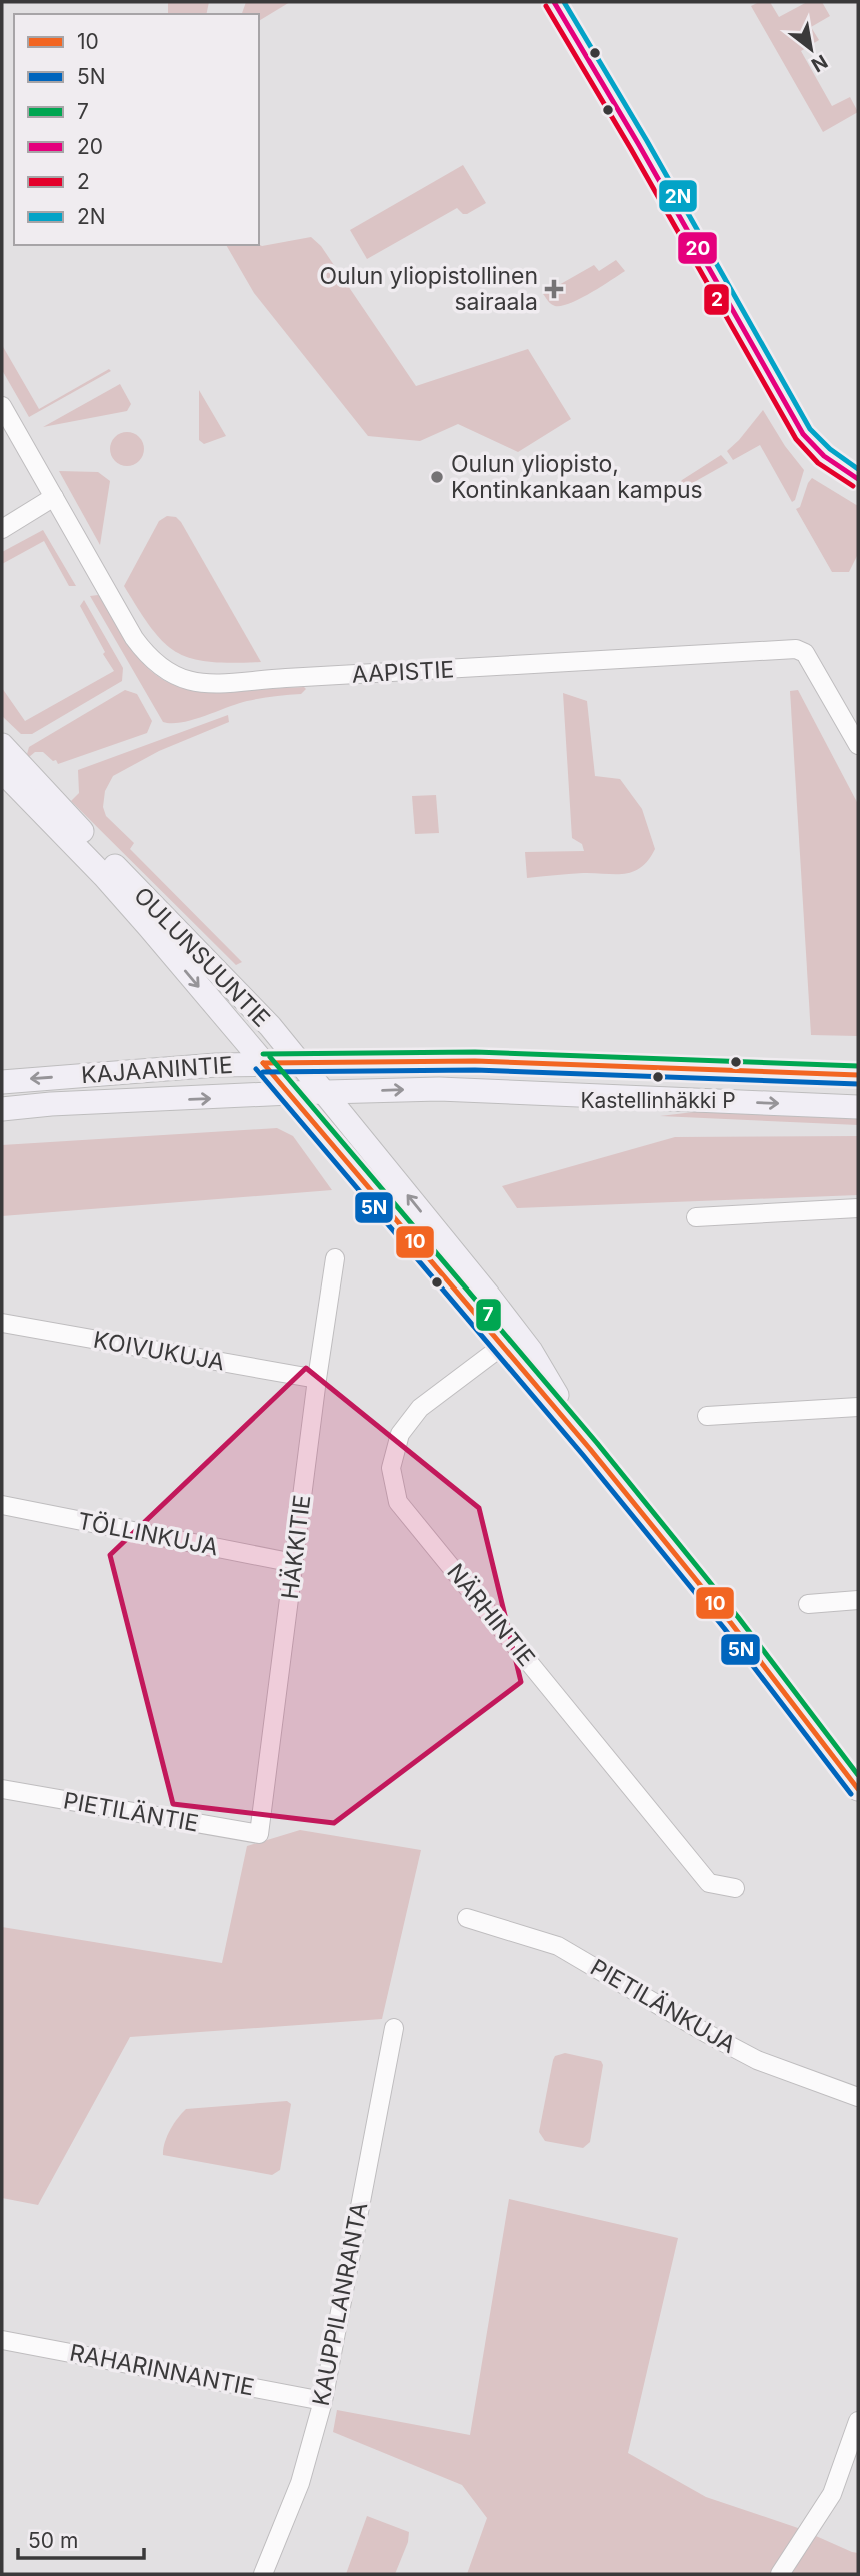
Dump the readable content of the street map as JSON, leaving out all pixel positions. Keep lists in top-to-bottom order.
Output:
{
  "streets": {
    "main road": ["OULUNSUUNTIE", "KAJAANINTIE"],
    "street": [
      "AAPISTIE",
      "KOIVUKUJA",
      "TÖLLINKUJA",
      "HÄKKITIE",
      "NÄRHINTIE",
      "PIETILÄNTIE",
      "PIETILÄNKUJA",
      "KAUPPILANRANTA",
      "RAHARINNANTIE"
    ]
  },
  "crossings": [
    ["OULUNSUUNTIE", "KAJAANINTIE"],
    ["OULUNSUUNTIE", "NÄRHINTIE"],
    ["KOIVUKUJA", "HÄKKITIE"],
    ["TÖLLINKUJA", "HÄKKITIE"],
    ["HÄKKITIE", "PIETILÄNTIE"],
    ["KAUPPILANRANTA", "RAHARINNANTIE"]
  ],
  "places": {
    "health": ["Oulun yliopistollinen sairaala"],
    "other": ["Oulun yliopisto, Kontinkankaan kampus", "Kastellinhäkki P"]
  },
  "lines": [
    "transit line 20",
    "transit line 2N",
    "transit line 2",
    "transit line 7",
    "transit line 10",
    "transit line 5N"
  ],
  "legend": [
    "10",
    "5N",
    "7",
    "20",
    "2",
    "2N"
  ],
  "scale_bar": "50 m",
  "north": "bottom right"
}
